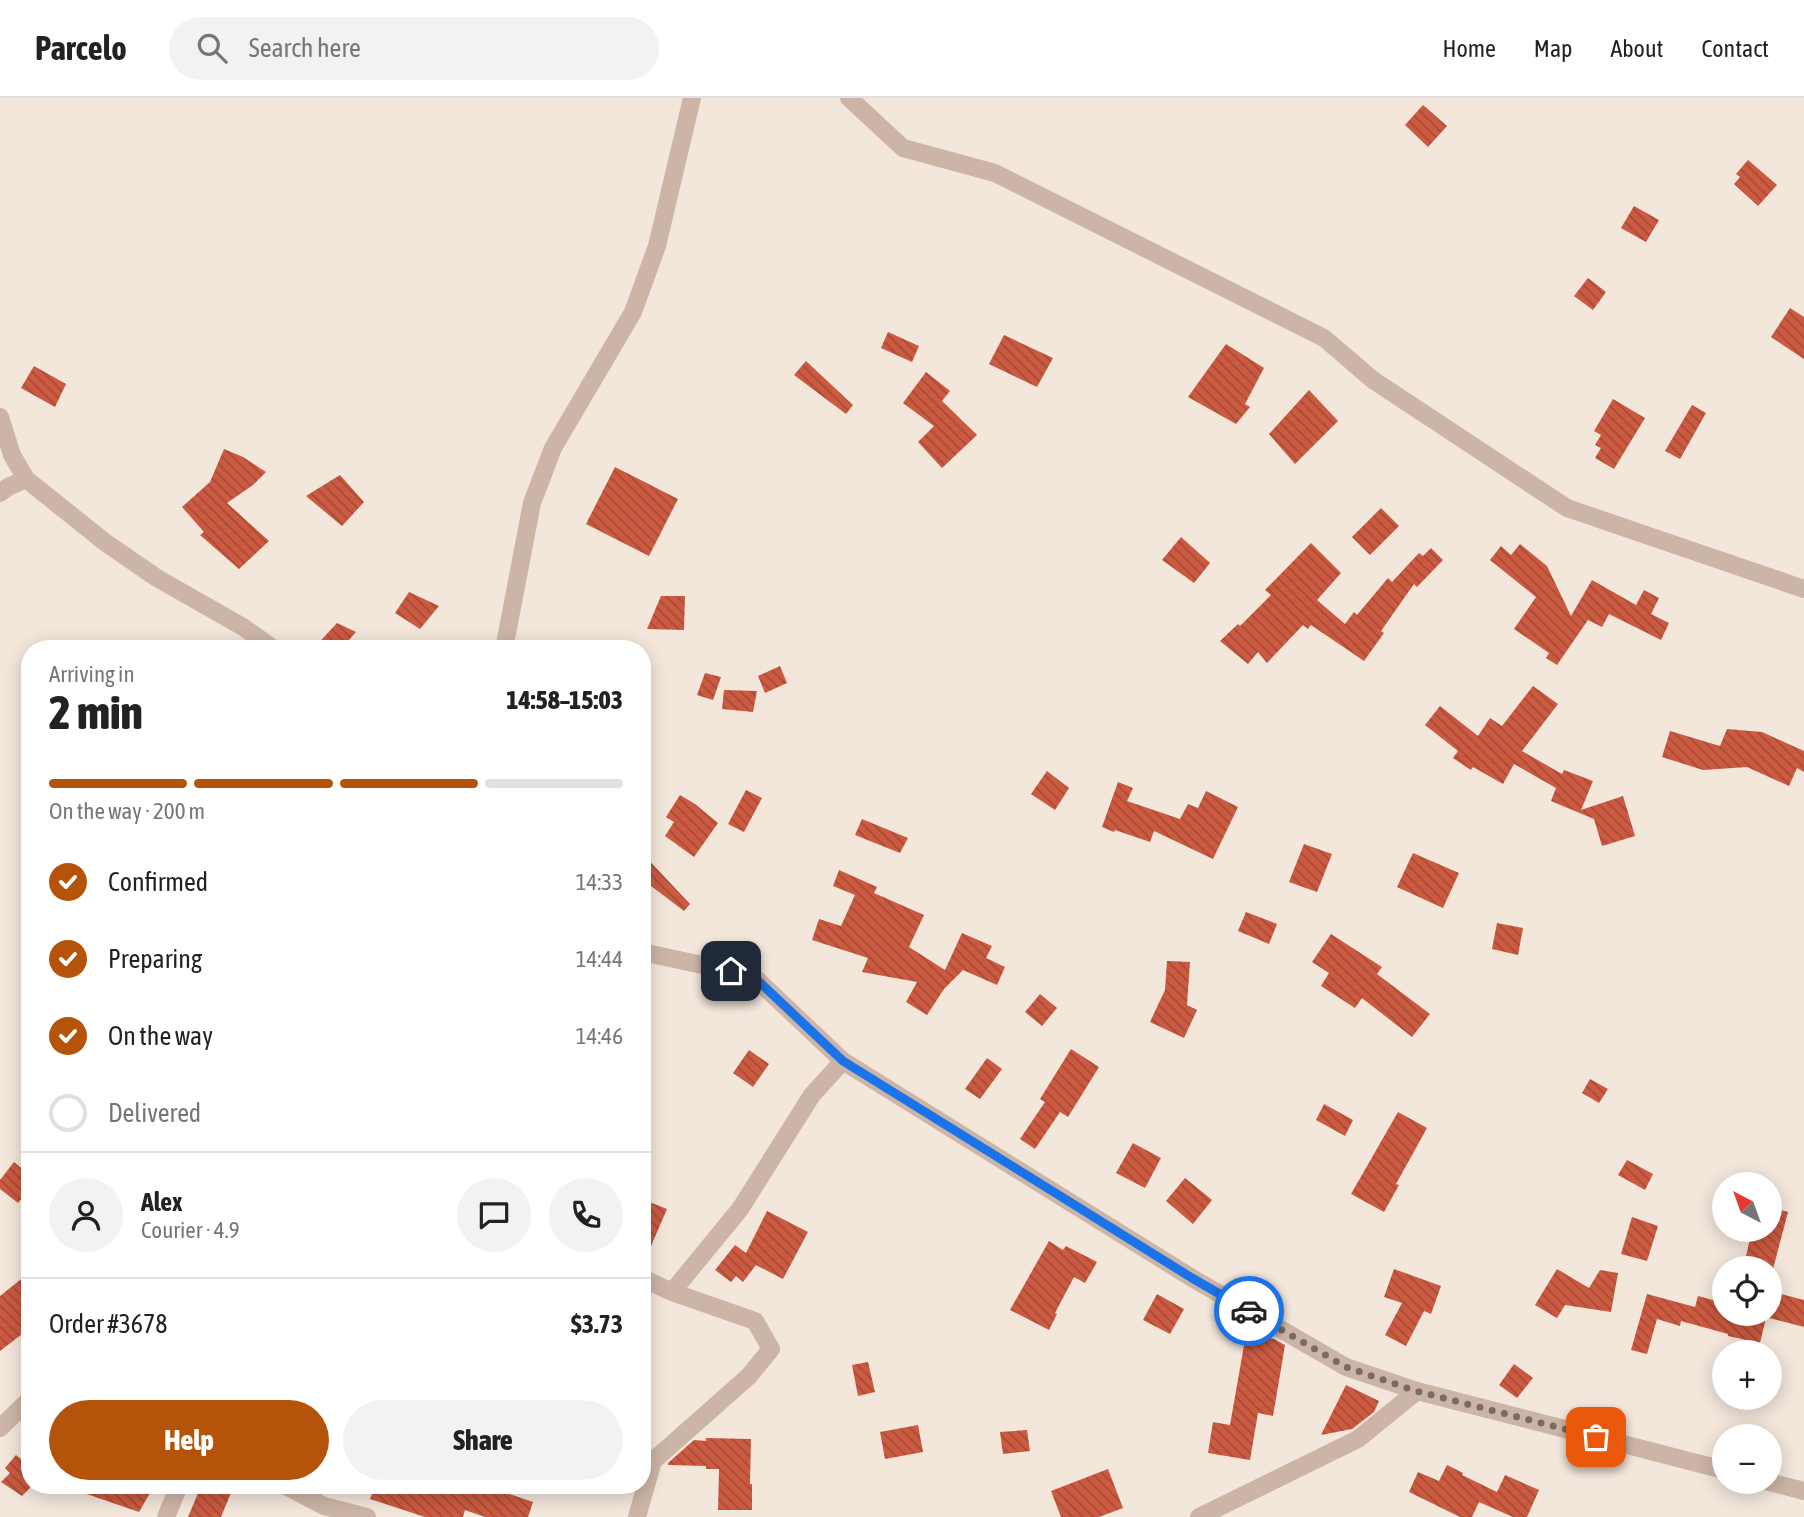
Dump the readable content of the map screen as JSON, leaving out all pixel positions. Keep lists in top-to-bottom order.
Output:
{
  "north": "top left",
  "page": {
    "header": "Parcelo",
    "search": "Search here",
    "nav": [
      "Home",
      "Map",
      "About",
      "Contact"
    ],
    "heading": ["2 min", "Arriving in", "14:58–15:03"],
    "panel": [
      "Alex",
      "Courier · 4.9",
      "Order #3678",
      "$3.73"
    ],
    "bar": "On the way · 200 m",
    "list": [
      ["Confirmed", "14:33"],
      ["Preparing", "14:44"],
      ["On the way", "14:46"],
      "Delivered"
    ],
    "map_buttons": ["+", "−"],
    "buttons": ["Help", "Share"]
  }
}
